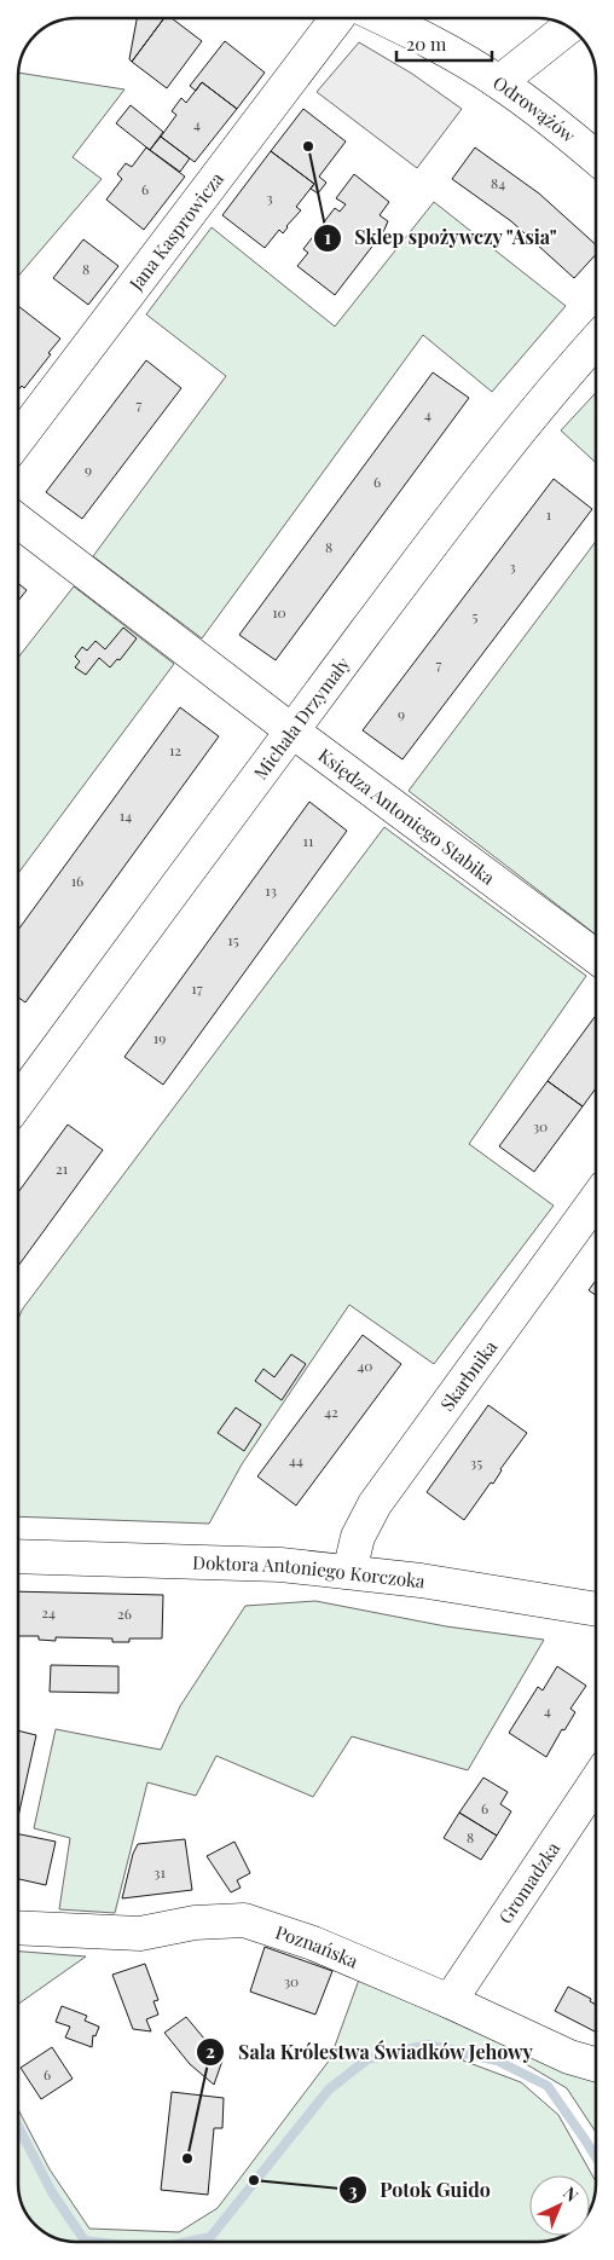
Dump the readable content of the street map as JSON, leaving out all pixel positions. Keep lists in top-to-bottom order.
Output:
{
  "streets": {
    "street": [
      "Odrowążów",
      "Jana Kasprowicza",
      "Michała Drzymały",
      "Księdza Antoniego Stabika",
      "Skarbnika",
      "Doktora Antoniego Korczoka",
      "Gromadzka",
      "Poznańska"
    ]
  },
  "crossings": [
    ["Michała Drzymały", "Księdza Antoniego Stabika"],
    ["Skarbnika", "Doktora Antoniego Korczoka"],
    ["Gromadzka", "Poznańska"]
  ],
  "places": ["Sklep spożywczy \"Asia\"", "Sala Królestwa Świadków Jehowy", "Potok Guido"],
  "house_numbers": [
    "4",
    "84",
    "6",
    "3",
    "8",
    "7",
    "4",
    "9",
    "6",
    "1",
    "8",
    "3",
    "10",
    "5",
    "7",
    "9",
    "12",
    "14",
    "11",
    "16",
    "13",
    "15",
    "17",
    "19",
    "30",
    "21",
    "40",
    "42",
    "44",
    "35",
    "24",
    "26",
    "4",
    "6",
    "8",
    "31",
    "30",
    "6"
  ],
  "scale_bar": "20 m",
  "north": "top right"
}
